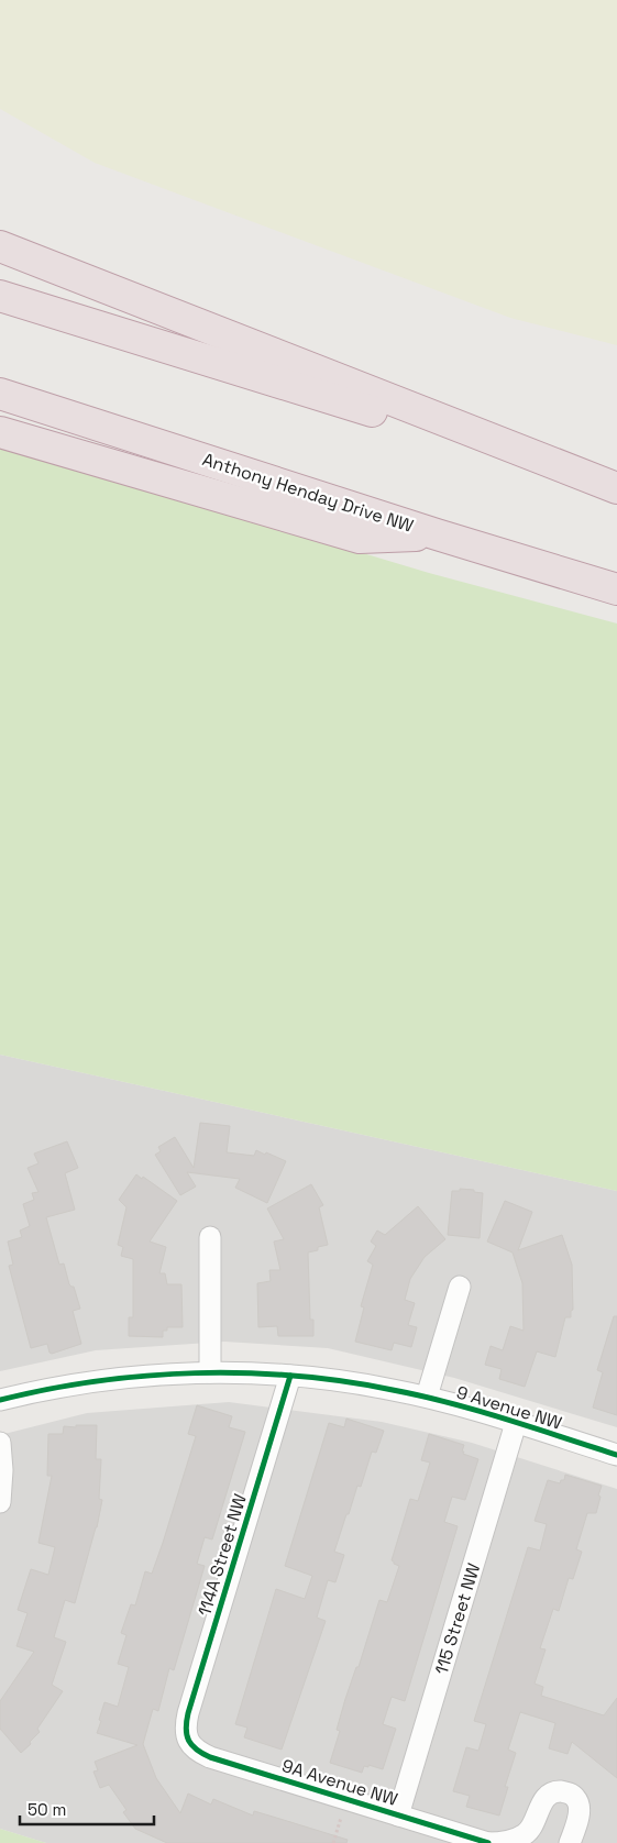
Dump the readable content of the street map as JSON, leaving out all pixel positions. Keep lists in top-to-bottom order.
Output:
{
  "streets": {
    "highway": ["Anthony Henday Drive NW"],
    "street": [
      "9 Avenue NW",
      "114A Street NW",
      "115 Street NW",
      "9A Avenue NW"
    ]
  },
  "crossings": [
    ["9 Avenue NW", "114A Street NW"],
    ["9 Avenue NW", "115 Street NW"],
    ["114A Street NW", "9A Avenue NW"],
    ["115 Street NW", "9A Avenue NW"]
  ],
  "scale_bar": "50 m"
}
